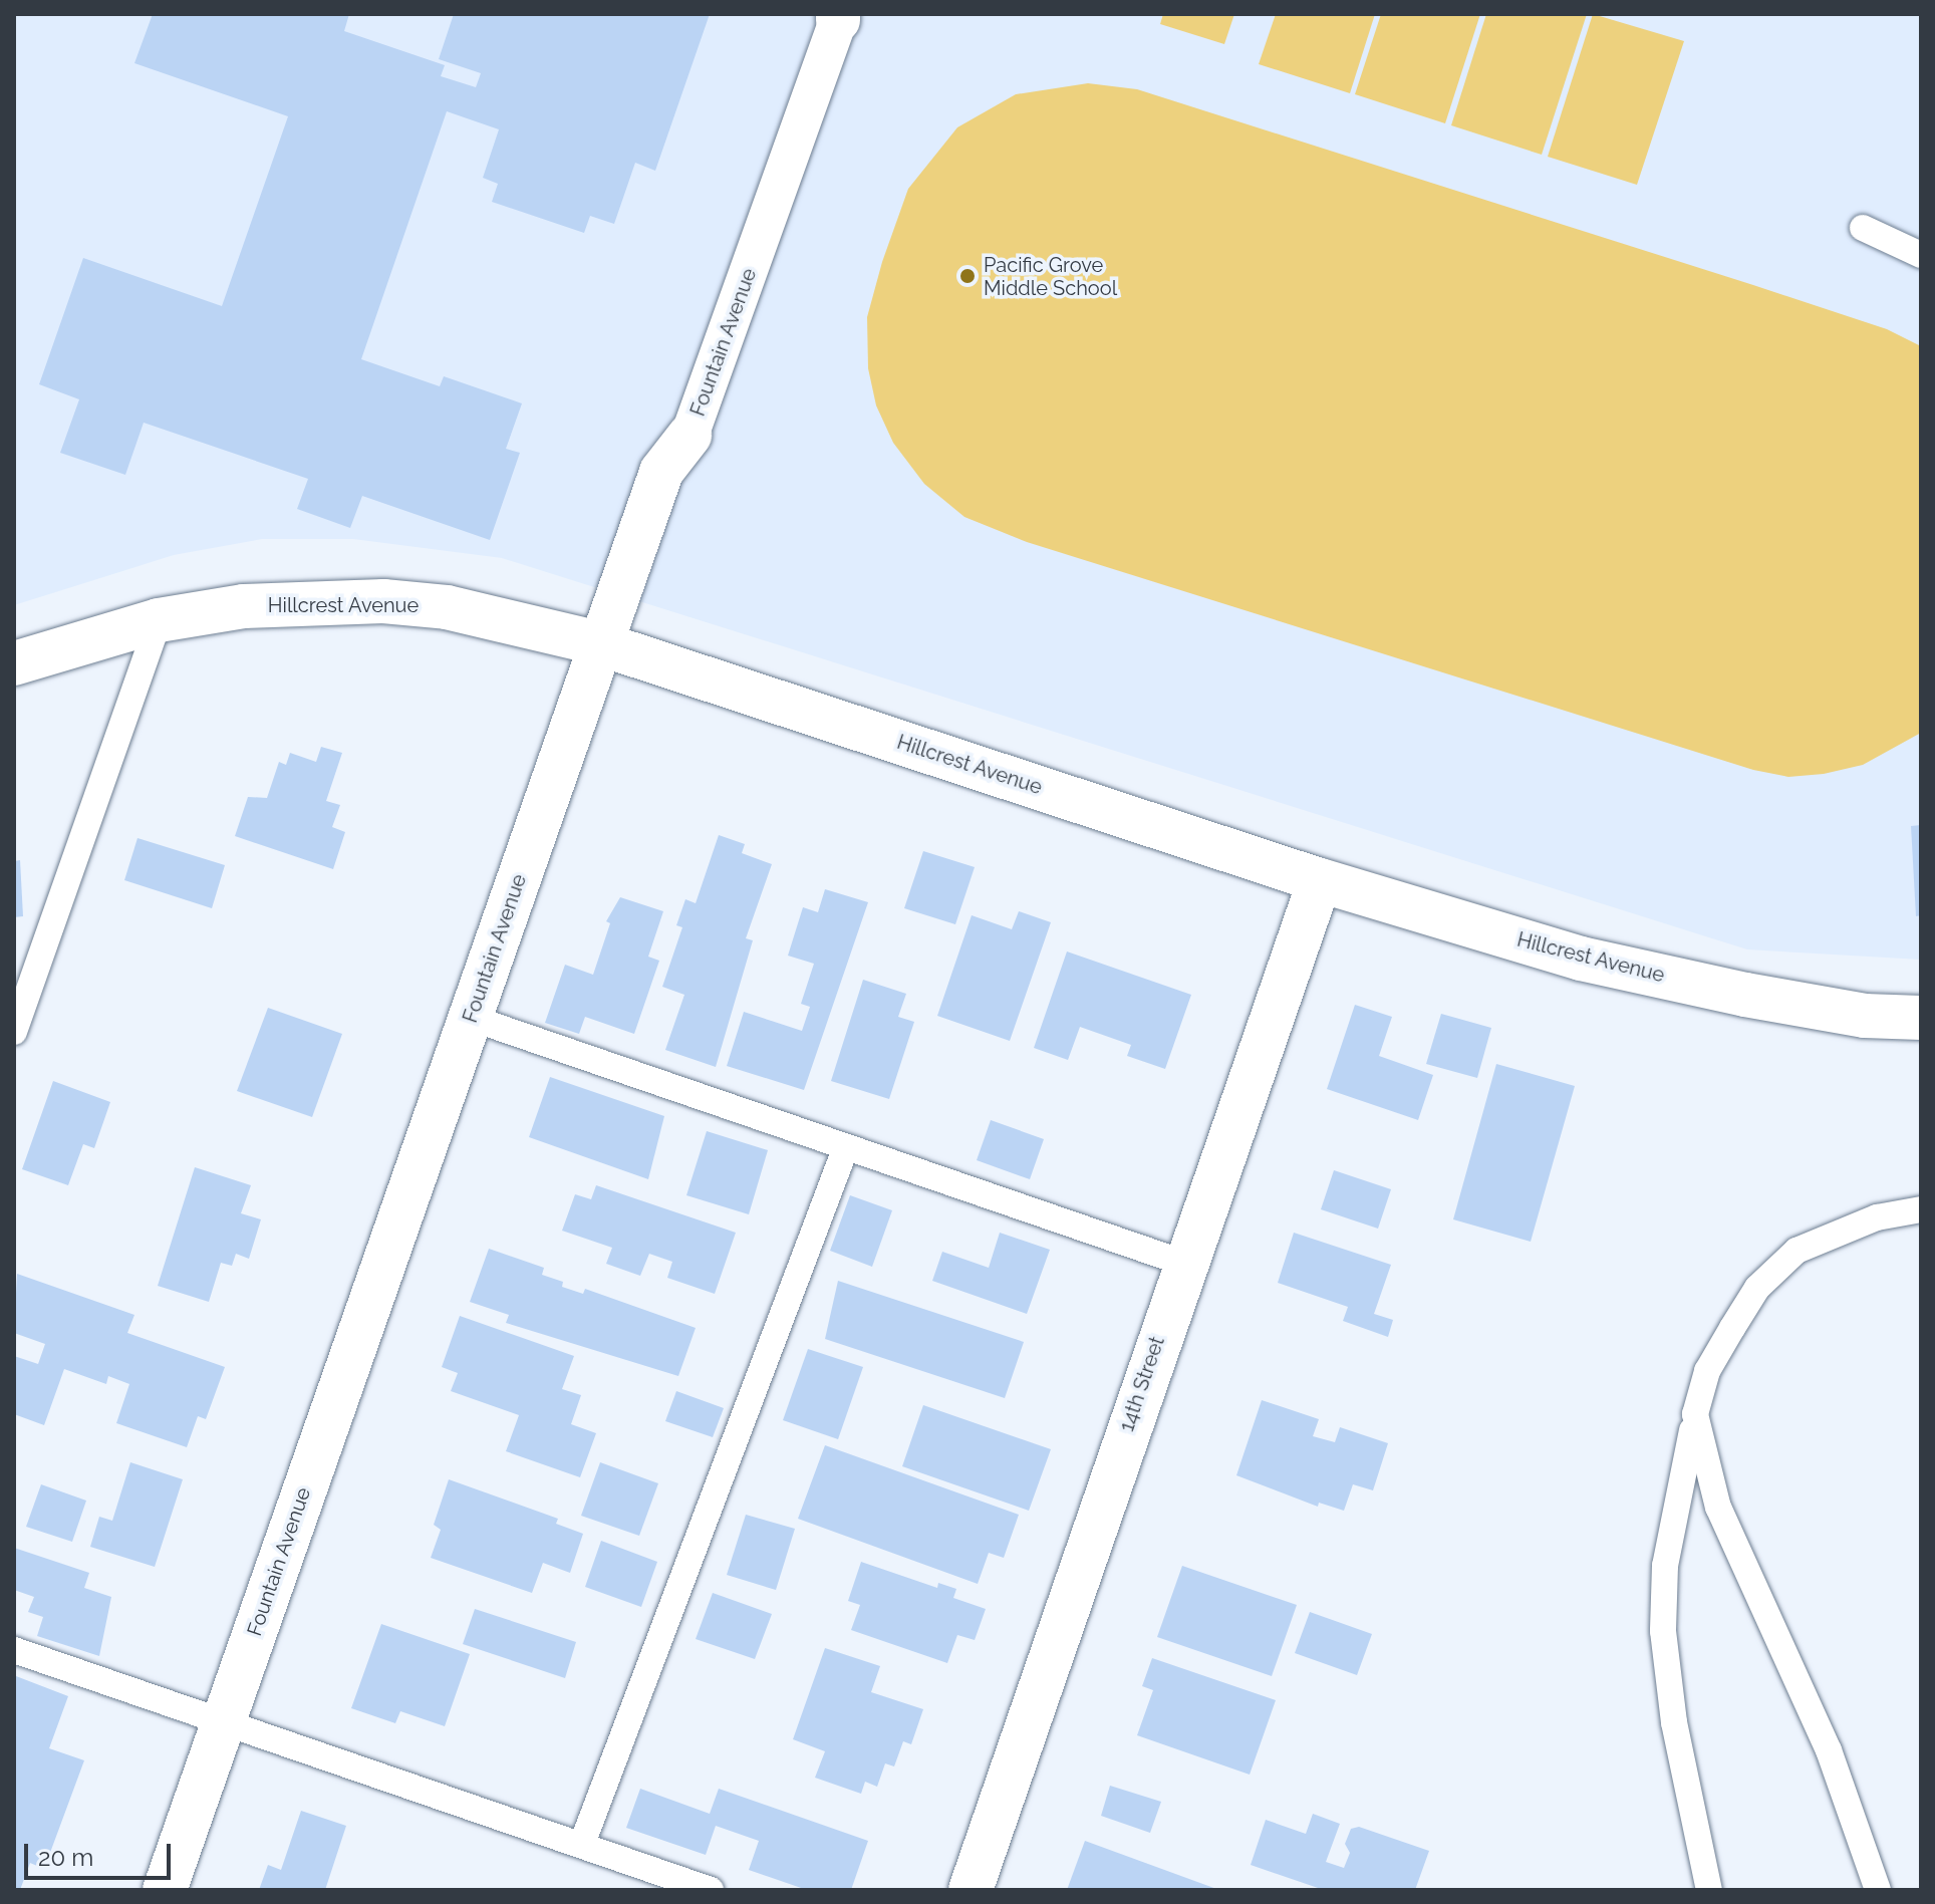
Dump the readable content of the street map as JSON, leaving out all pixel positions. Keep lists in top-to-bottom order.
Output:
{
  "streets": {
    "street": ["Fountain Avenue", "Hillcrest Avenue", "14th Street"]
  },
  "crossings": [
    ["Fountain Avenue", "Hillcrest Avenue"],
    ["Hillcrest Avenue", "14th Street"]
  ],
  "places": ["Pacific Grove Middle School"],
  "scale_bar": "20 m"
}
